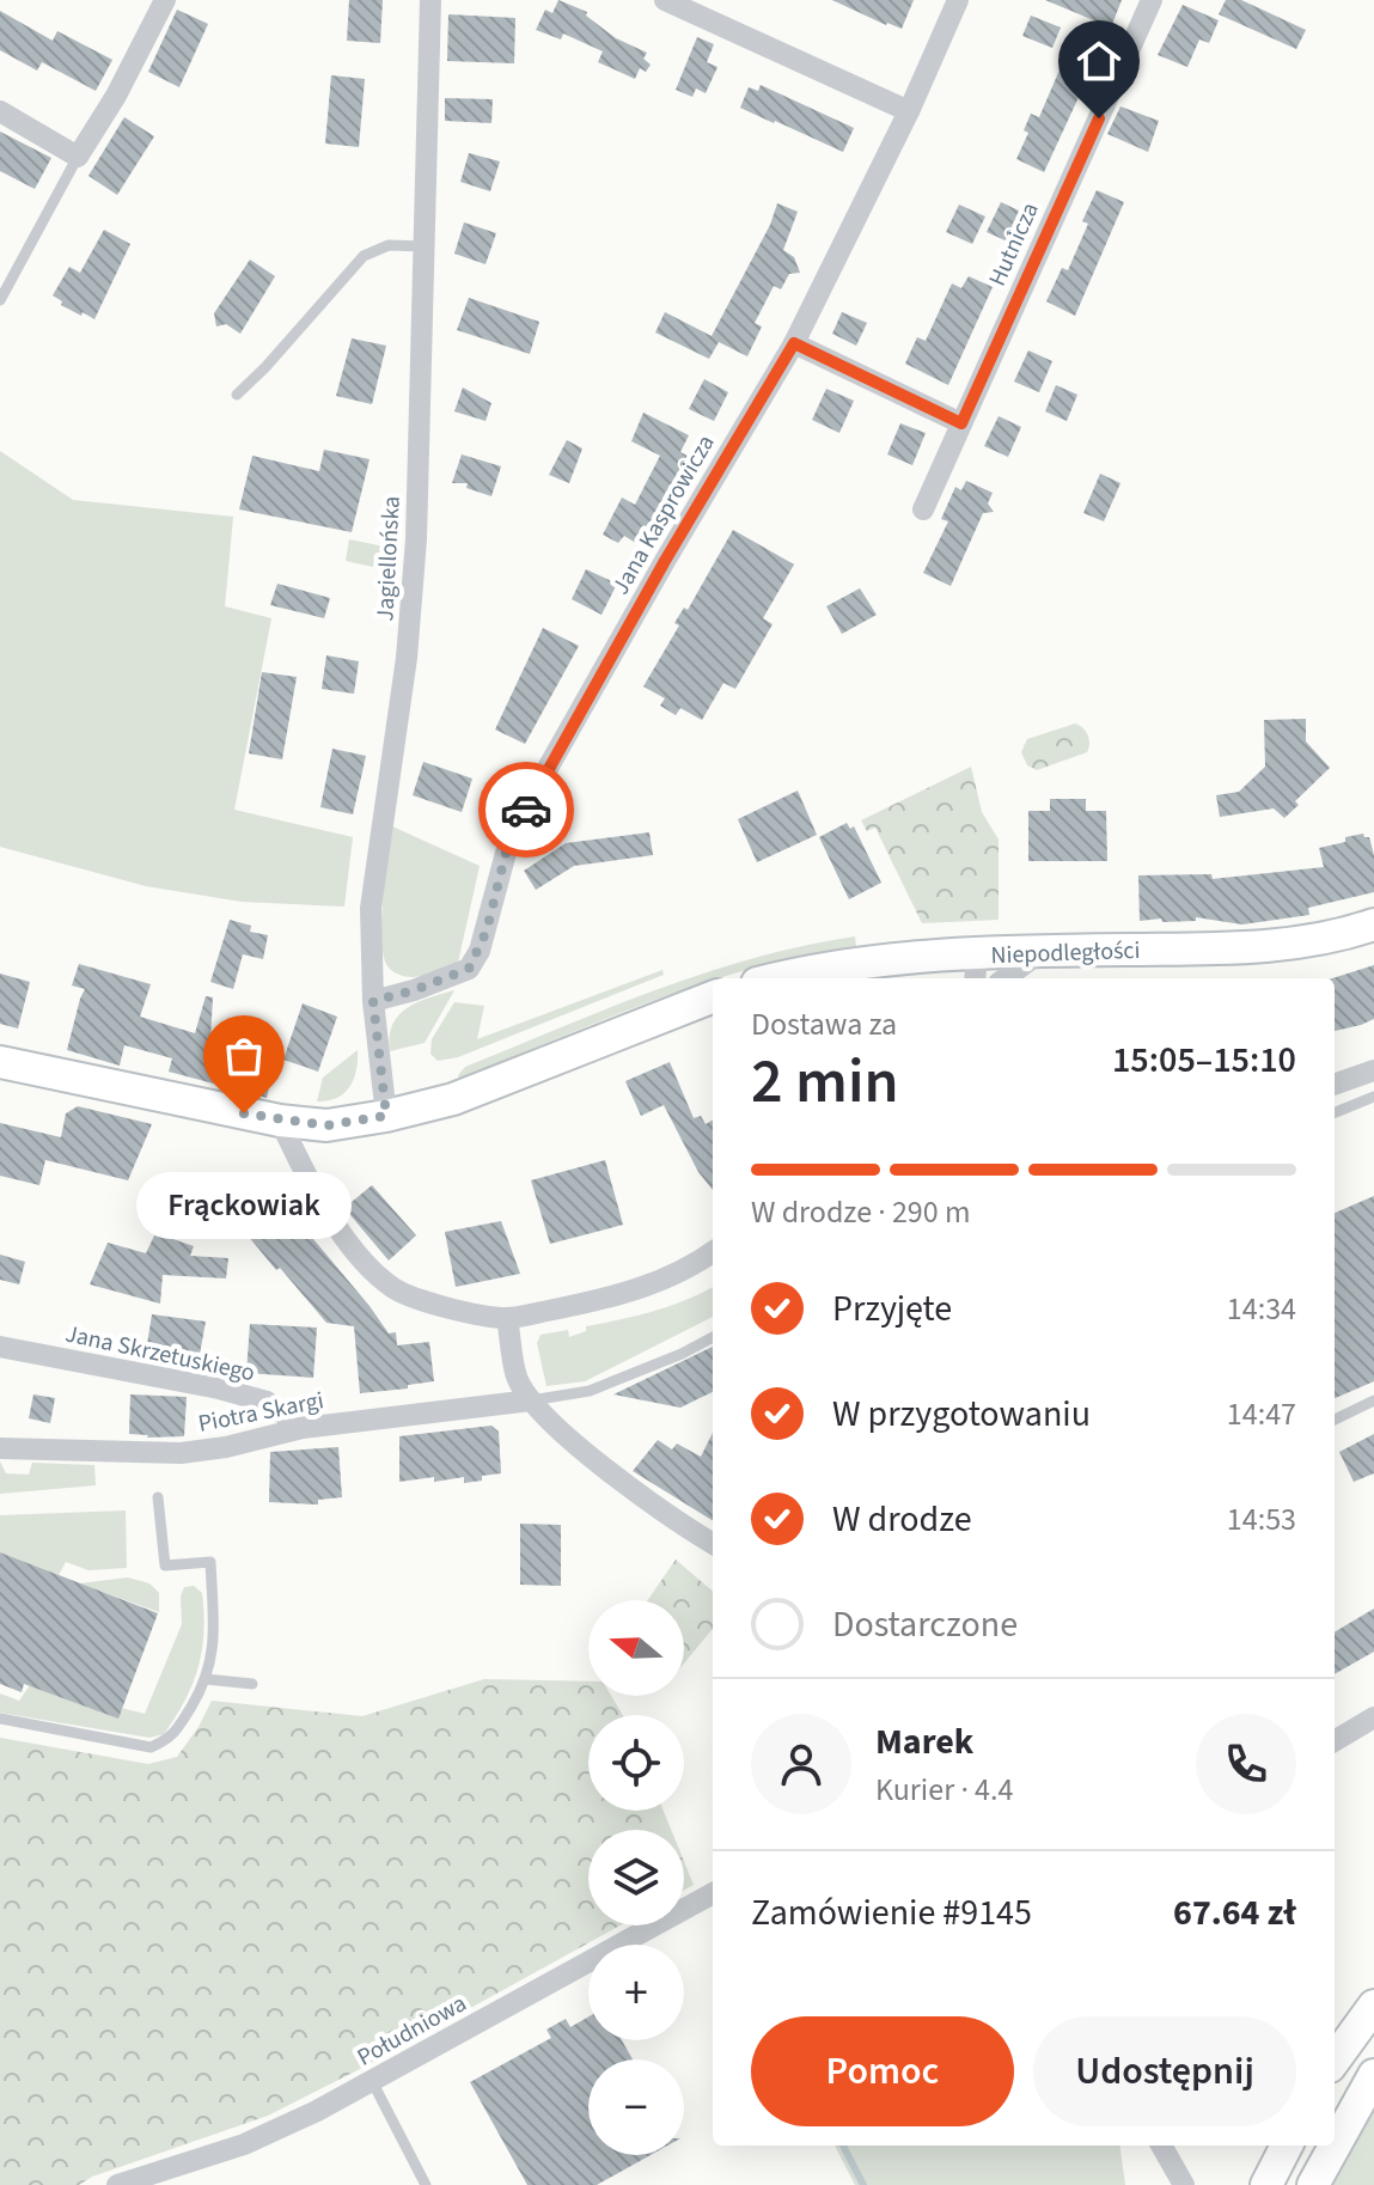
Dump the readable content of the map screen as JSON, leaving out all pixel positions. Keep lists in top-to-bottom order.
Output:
{
  "streets": {
    "street": [
      "Hutnicza",
      "Jana Kasprowicza",
      "Jagiellońska",
      "Niepodległości",
      "Jana Skrzetuskiego",
      "Piotra Skargi",
      "Południowa"
    ]
  },
  "crossings": [
    ["Jana Kasprowicza", "Jagiellońska"],
    ["Jana Skrzetuskiego", "Piotra Skargi"]
  ],
  "places": ["Frąckowiak"],
  "north": "left",
  "page": {
    "heading": ["2 min", "Dostawa za", "15:05–15:10"],
    "panel": [
      "Marek",
      "Kurier · 4.4",
      "Zamówienie #9145",
      "67.64 zł"
    ],
    "bar": "W drodze · 290 m",
    "bubble": "Frąckowiak",
    "list": [
      ["Przyjęte", "14:34"],
      ["W przygotowaniu", "14:47"],
      ["W drodze", "14:53"],
      "Dostarczone"
    ],
    "map_buttons": ["+", "−"],
    "buttons": ["Pomoc", "Udostępnij"]
  }
}
